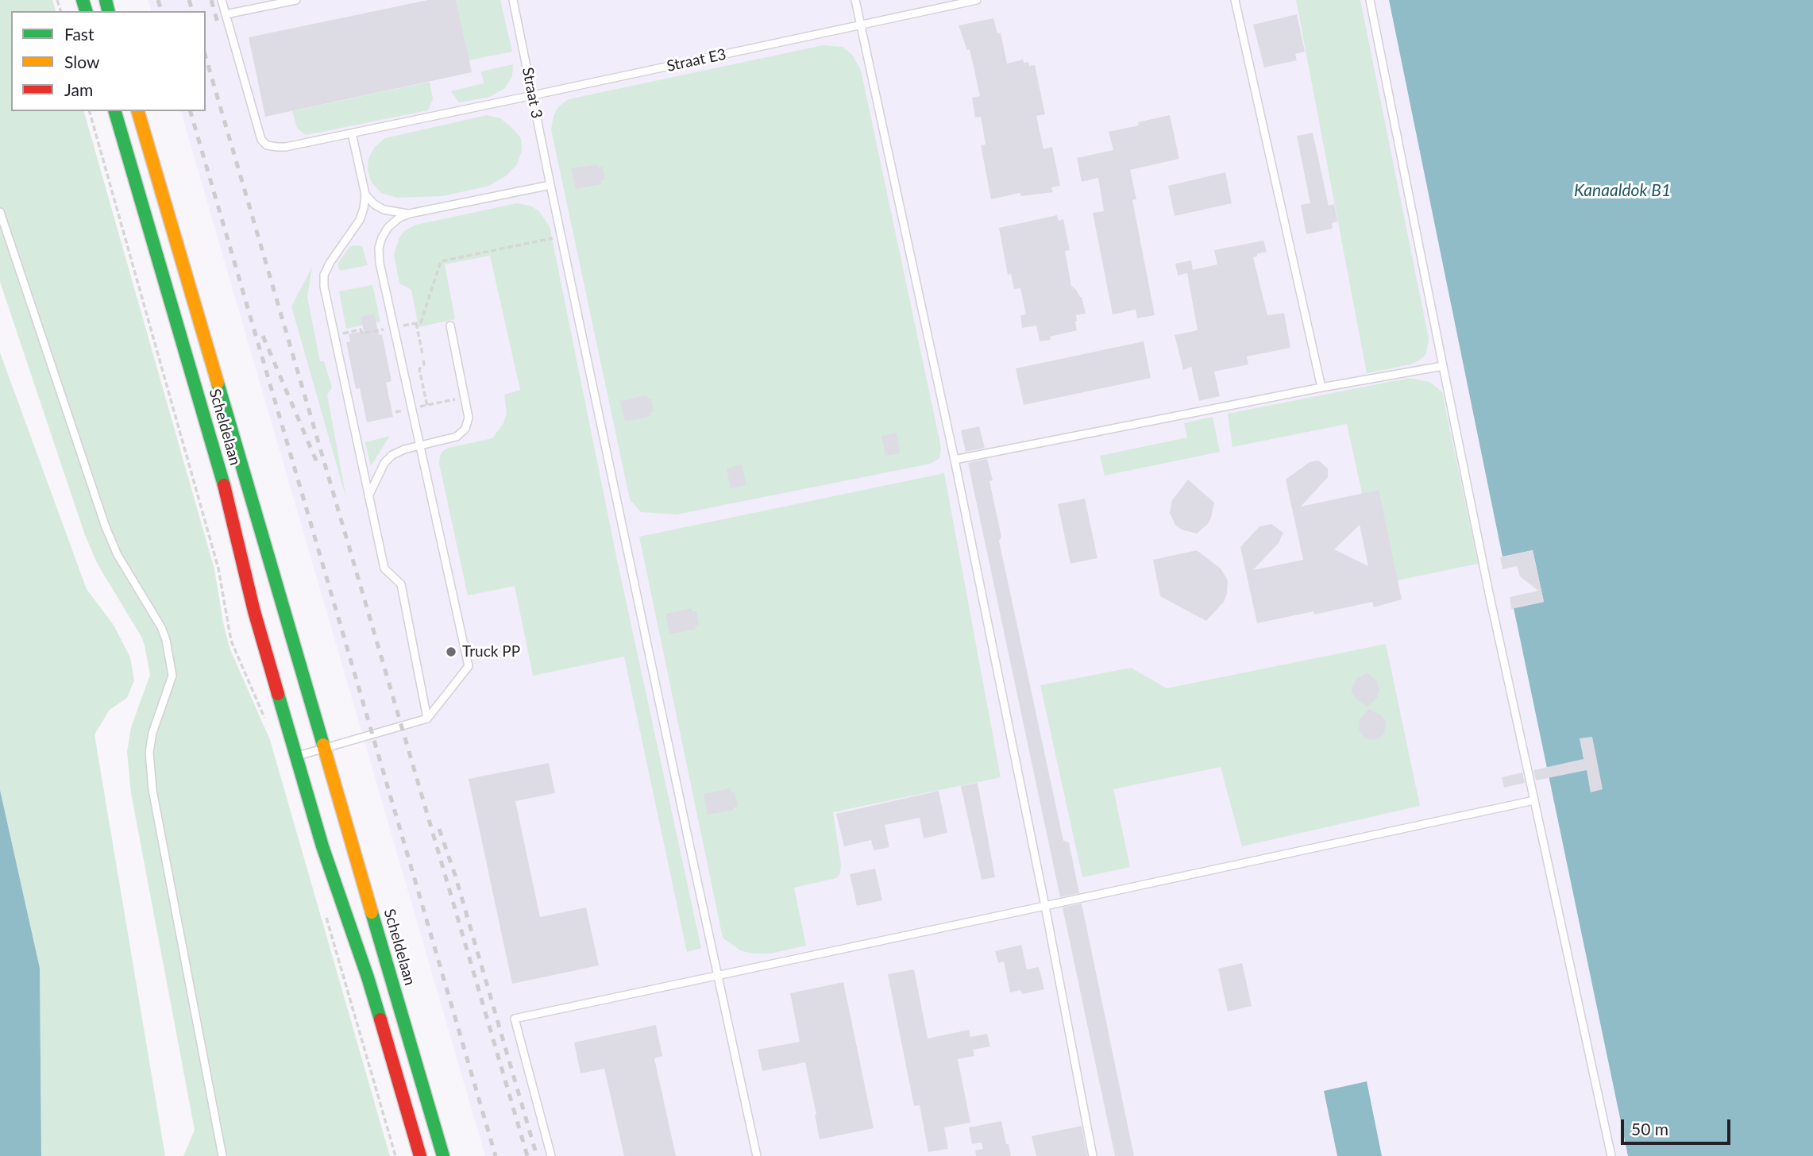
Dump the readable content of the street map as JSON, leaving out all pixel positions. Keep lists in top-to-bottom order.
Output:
{
  "streets": {
    "main road": ["Scheldelaan"],
    "lane": ["Straat E3", "Straat 3"]
  },
  "crossings": [
    ["Straat E3", "Straat 3"]
  ],
  "water": ["Kanaaldok B1"],
  "places": ["Truck PP"],
  "legend": ["Fast", "Slow", "Jam"],
  "scale_bar": "50 m"
}
